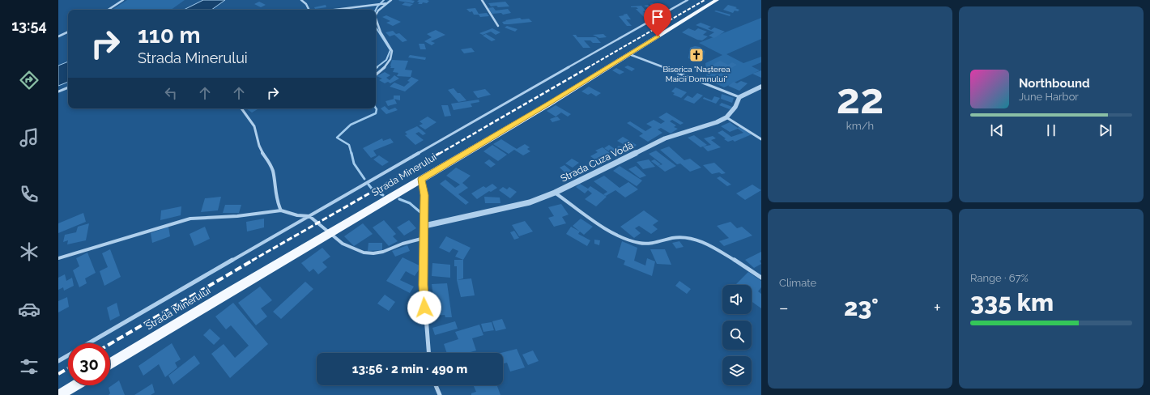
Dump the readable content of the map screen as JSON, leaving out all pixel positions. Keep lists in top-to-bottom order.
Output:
{
  "streets": {
    "main road": ["Strada Minerului"],
    "street": ["Strada Cuza Vodă"]
  },
  "places": {
    "church": ["Biserica \"Nașterea Maicii Domnului\""]
  },
  "page": {
    "tabs": "13:54",
    "tile": [
      ["22", "km/h"],
      "Climate",
      ["Range · 67%", "335 km"]
    ],
    "turn": ["110 m", "Strada Minerului"],
    "song": ["Northbound", "June Harbor"],
    "heat": ["−", "23°", "+"],
    "limit": "30",
    "trip": "13:56 · 2 min · 490 m"
  }
}
